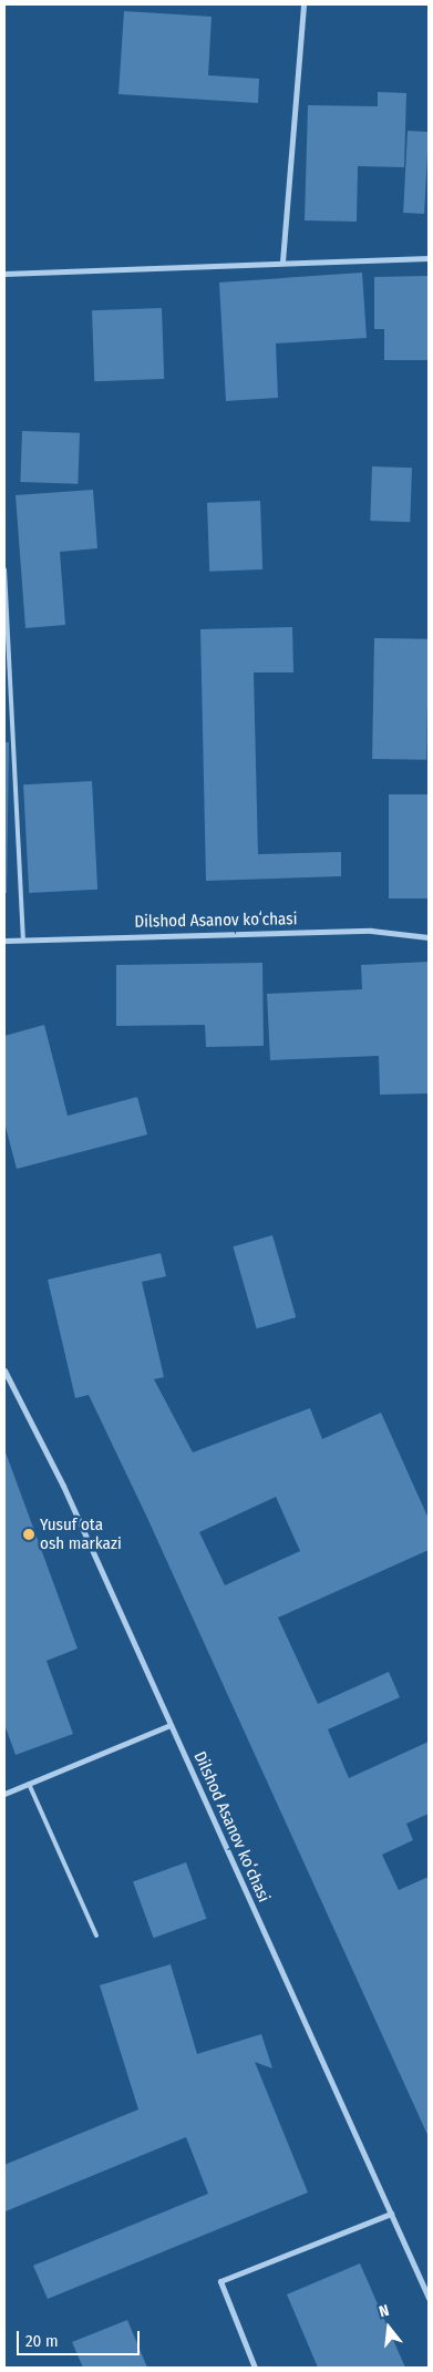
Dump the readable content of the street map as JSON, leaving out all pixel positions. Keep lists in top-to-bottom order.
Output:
{
  "streets": {
    "street": ["Dilshod Asanov koʻchasi"]
  },
  "places": ["Yusuf ota osh markazi"],
  "scale_bar": "20 m",
  "north": "top"
}
